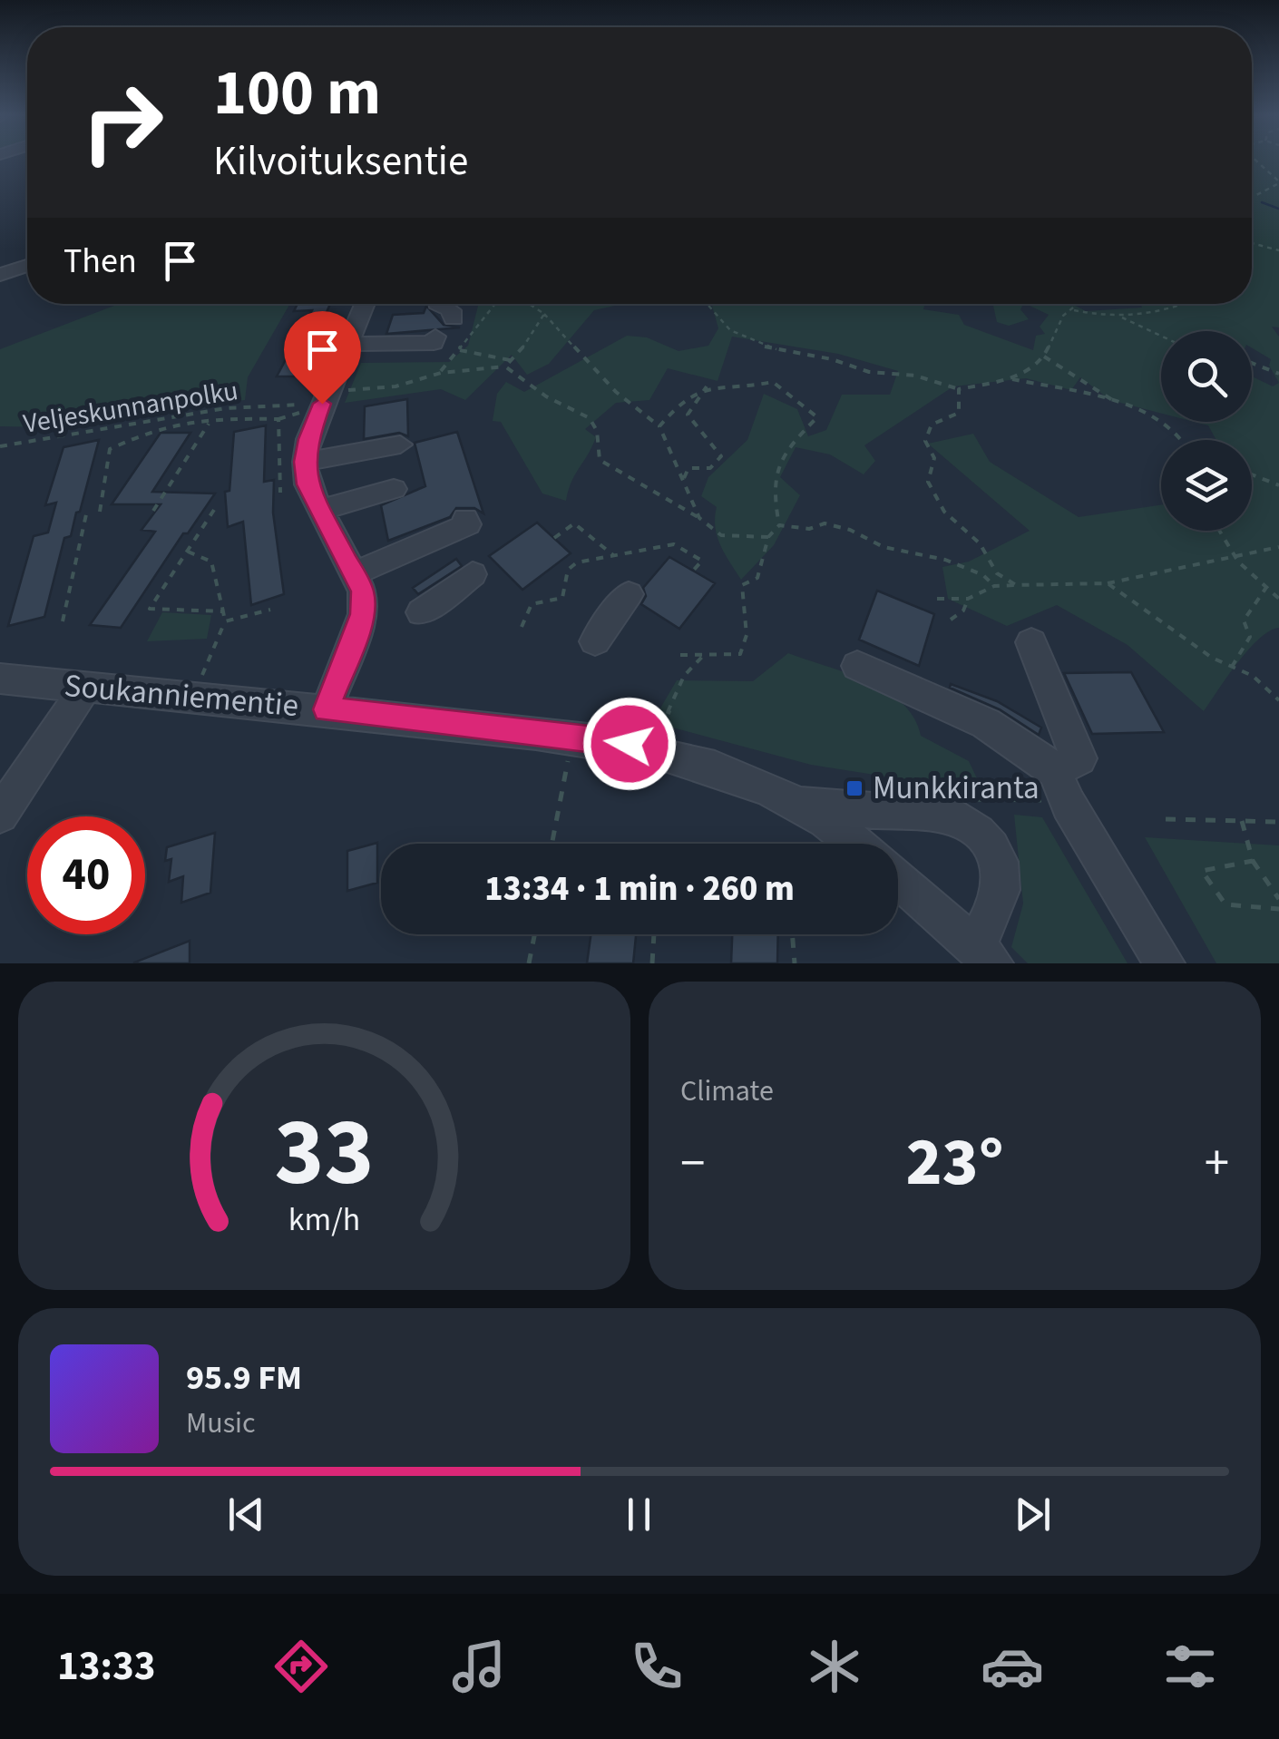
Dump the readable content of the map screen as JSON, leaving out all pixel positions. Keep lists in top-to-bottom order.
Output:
{
  "streets": {
    "street": ["Soukanniementie"],
    "path": ["Veljeskunnanpolku"]
  },
  "places": {
    "transit": ["Munkkiranta"]
  },
  "page": {
    "turn": ["100 m", "Kilvoituksentie"],
    "then": "Then",
    "limit": "40",
    "trip": "13:34 · 1 min · 260 m",
    "tile": "Climate",
    "heat": ["−", "23°", "+"],
    "song": ["95.9 FM", "Music"],
    "tabs": "13:33",
    "gauge": ["33", "km/h"]
  }
}
